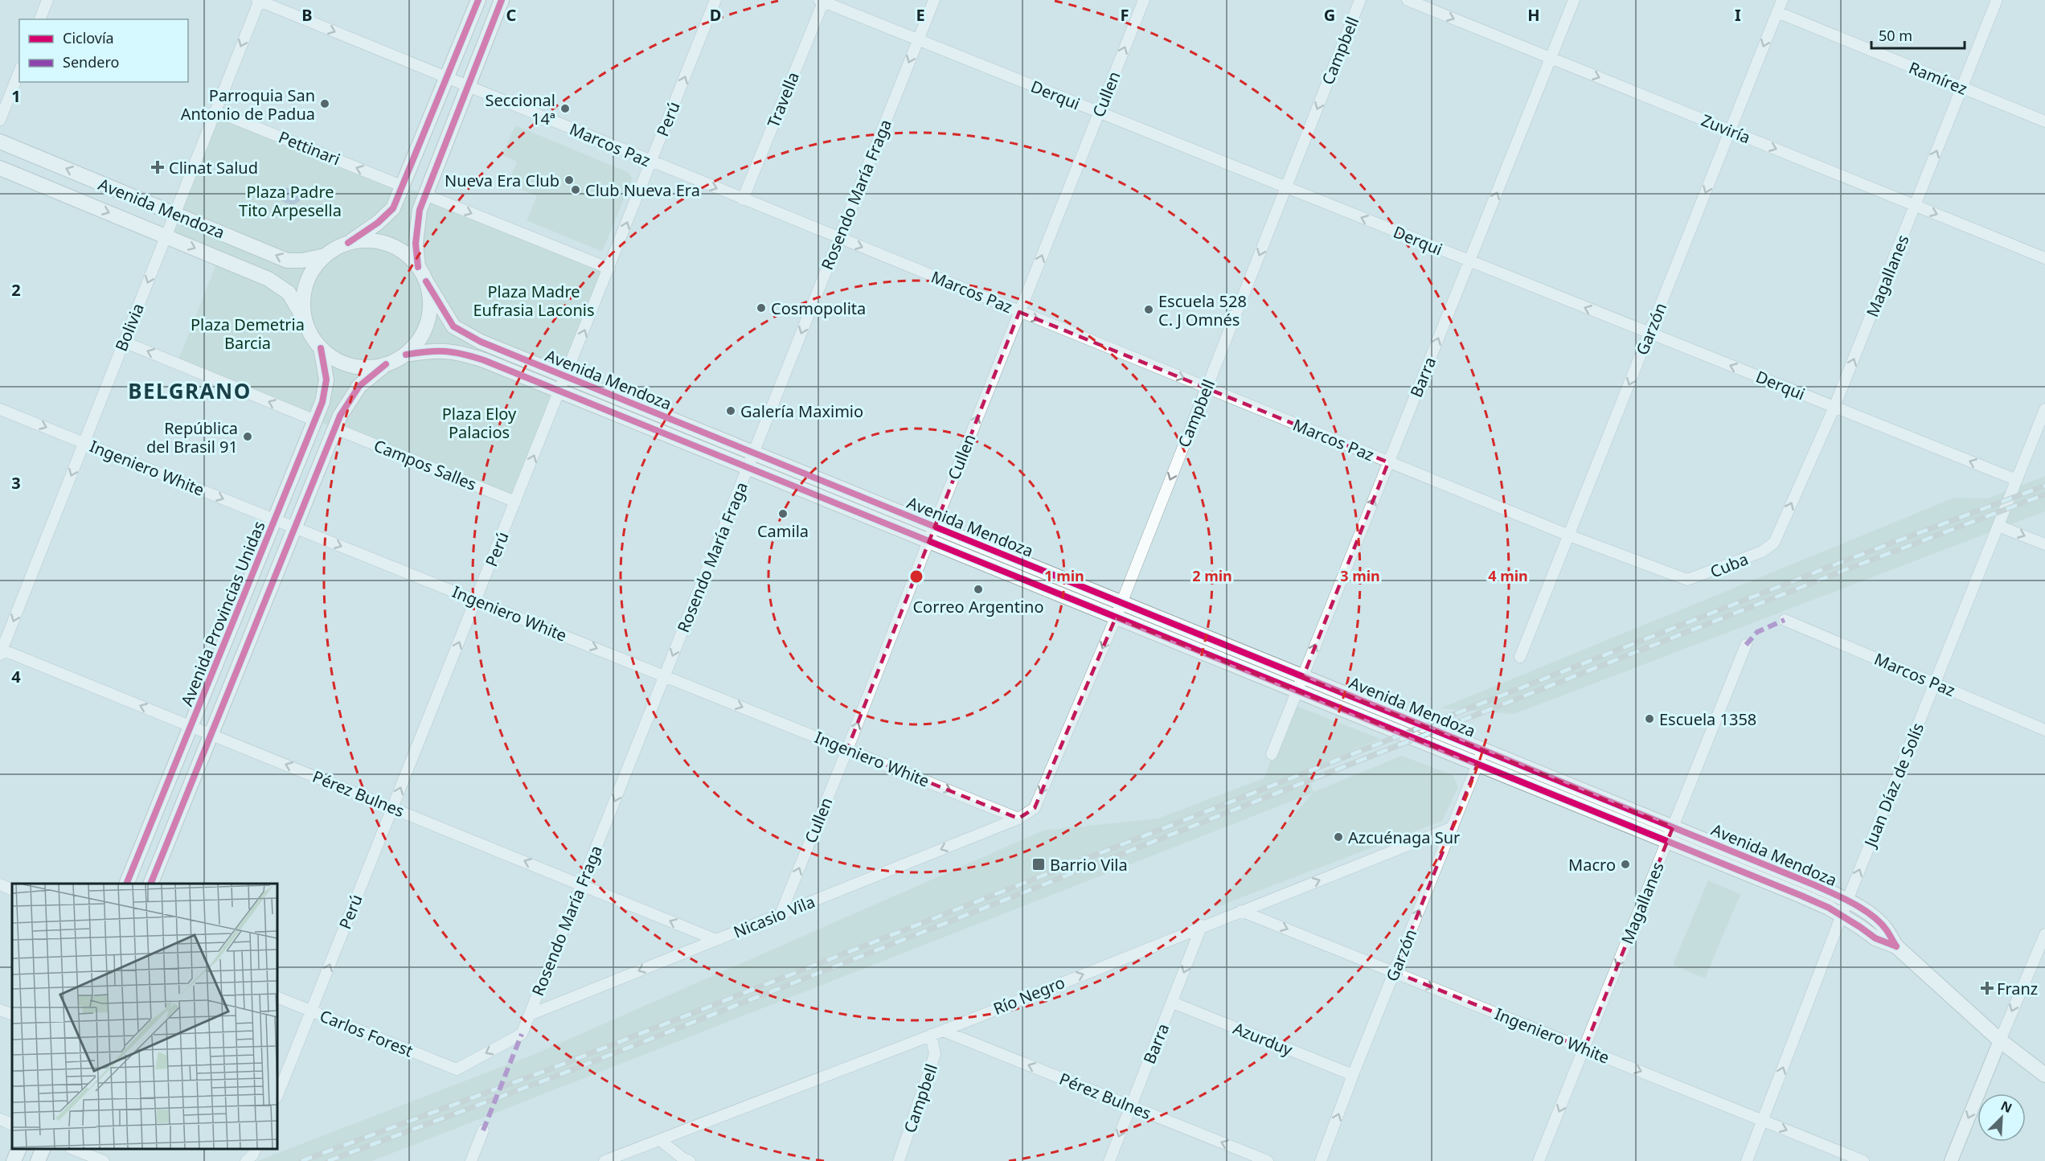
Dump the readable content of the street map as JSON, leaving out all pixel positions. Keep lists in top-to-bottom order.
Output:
{
  "streets": {
    "main road": ["Avenida Mendoza", "Avenida Provincias Unidas"],
    "street": [
      "Campbell",
      "Ramírez",
      "Cullen",
      "Derqui",
      "Travella",
      "Perú",
      "Zuviría",
      "Marcos Paz",
      "Pettinari",
      "Rosendo María Fraga",
      "Magallanes",
      "Bolivia",
      "Garzón",
      "Barra",
      "Campos Salles",
      "Ingeniero White",
      "Cuba",
      "Juan Díaz de Solís",
      "Pérez Bulnes",
      "Nicasio Vila",
      "Río Negro",
      "Carlos Forest",
      "Azurduy"
    ]
  },
  "crossings": [
    ["Campbell", "Derqui"],
    ["Campbell", "Marcos Paz"],
    ["Campbell", "Avenida Mendoza"],
    ["Campbell", "Ingeniero White"],
    ["Campbell", "Nicasio Vila"],
    ["Campbell", "Río Negro"],
    ["Ramírez", "Magallanes"],
    ["Ramírez", "Garzón"],
    ["Cullen", "Derqui"],
    ["Cullen", "Marcos Paz"],
    ["Cullen", "Avenida Mendoza"],
    ["Cullen", "Ingeniero White"],
    ["Cullen", "Nicasio Vila"],
    ["Derqui", "Travella"],
    ["Derqui", "Rosendo María Fraga"],
    ["Derqui", "Magallanes"],
    ["Derqui", "Garzón"],
    ["Derqui", "Barra"],
    ["Derqui", "Juan Díaz de Solís"],
    ["Travella", "Marcos Paz"],
    ["Perú", "Marcos Paz"],
    ["Perú", "Avenida Mendoza"],
    ["Perú", "Campos Salles"],
    ["Perú", "Ingeniero White"],
    ["Perú", "Pérez Bulnes"],
    ["Perú", "Carlos Forest"],
    ["Zuviría", "Magallanes"],
    ["Zuviría", "Garzón"],
    ["Zuviría", "Barra"],
    ["Marcos Paz", "Rosendo María Fraga"],
    ["Marcos Paz", "Bolivia"],
    ["Marcos Paz", "Garzón"],
    ["Marcos Paz", "Barra"],
    ["Marcos Paz", "Cuba"],
    ["Marcos Paz", "Juan Díaz de Solís"],
    ["Pettinari", "Bolivia"],
    ["Rosendo María Fraga", "Avenida Mendoza"],
    ["Rosendo María Fraga", "Ingeniero White"],
    ["Rosendo María Fraga", "Pérez Bulnes"],
    ["Rosendo María Fraga", "Nicasio Vila"],
    ["Rosendo María Fraga", "Carlos Forest"],
    ["Avenida Mendoza", "Magallanes"],
    ["Avenida Mendoza", "Bolivia"],
    ["Avenida Mendoza", "Garzón"],
    ["Avenida Mendoza", "Barra"],
    ["Avenida Mendoza", "Avenida Provincias Unidas"],
    ["Avenida Mendoza", "Juan Díaz de Solís"],
    ["Magallanes", "Ingeniero White"],
    ["Magallanes", "Cuba"],
    ["Bolivia", "Ingeniero White"],
    ["Bolivia", "Pérez Bulnes"],
    ["Garzón", "Ingeniero White"],
    ["Garzón", "Río Negro"],
    ["Garzón", "Azurduy"],
    ["Barra", "Pérez Bulnes"],
    ["Barra", "Río Negro"],
    ["Barra", "Azurduy"],
    ["Ingeniero White", "Avenida Provincias Unidas"],
    ["Ingeniero White", "Juan Díaz de Solís"],
    ["Ingeniero White", "Nicasio Vila"],
    ["Ingeniero White", "Río Negro"],
    ["Avenida Provincias Unidas", "Pérez Bulnes"],
    ["Pérez Bulnes", "Nicasio Vila"],
    ["Pérez Bulnes", "Río Negro"]
  ],
  "one_way": [
    "Campbell",
    "Cullen",
    "Derqui",
    "Perú",
    "Zuviría",
    "Marcos Paz",
    "Pettinari",
    "Rosendo María Fraga",
    "Bolivia",
    "Ingeniero White",
    "Juan Díaz de Solís",
    "Pérez Bulnes",
    "Nicasio Vila",
    "Río Negro",
    "Carlos Forest"
  ],
  "districts": ["BELGRANO"],
  "parks": [
    "Plaza Padre Tito Arpesella",
    "Plaza Madre Eufrasia Laconis",
    "Plaza Demetria Barcia",
    "Plaza Eloy Palacios"
  ],
  "places": {
    "other": [
      "Parroquia San Antonio de Padua",
      "Seccional 14ª",
      "Nueva Era Club",
      "Club Nueva Era",
      "Cosmopolita",
      "Escuela 528 C. J Omnés",
      "Galería Maximio",
      "República del Brasil 91",
      "Camila",
      "Correo Argentino",
      "Escuela 1358",
      "Azcuénaga Sur",
      "Macro"
    ],
    "health": ["Clinat Salud", "Franz"],
    "transit": ["Barrio Vila"]
  },
  "legend": ["Ciclovía", "Sendero"],
  "scale_bar": "50 m",
  "north": "top right",
  "grid": {
    "columns": [
      "B",
      "C",
      "D",
      "E",
      "F",
      "G",
      "H",
      "I"
    ],
    "rows": [
      "1",
      "2",
      "3",
      "4"
    ]
  },
  "rings": [
    "1 min",
    "2 min",
    "3 min",
    "4 min"
  ]
}
